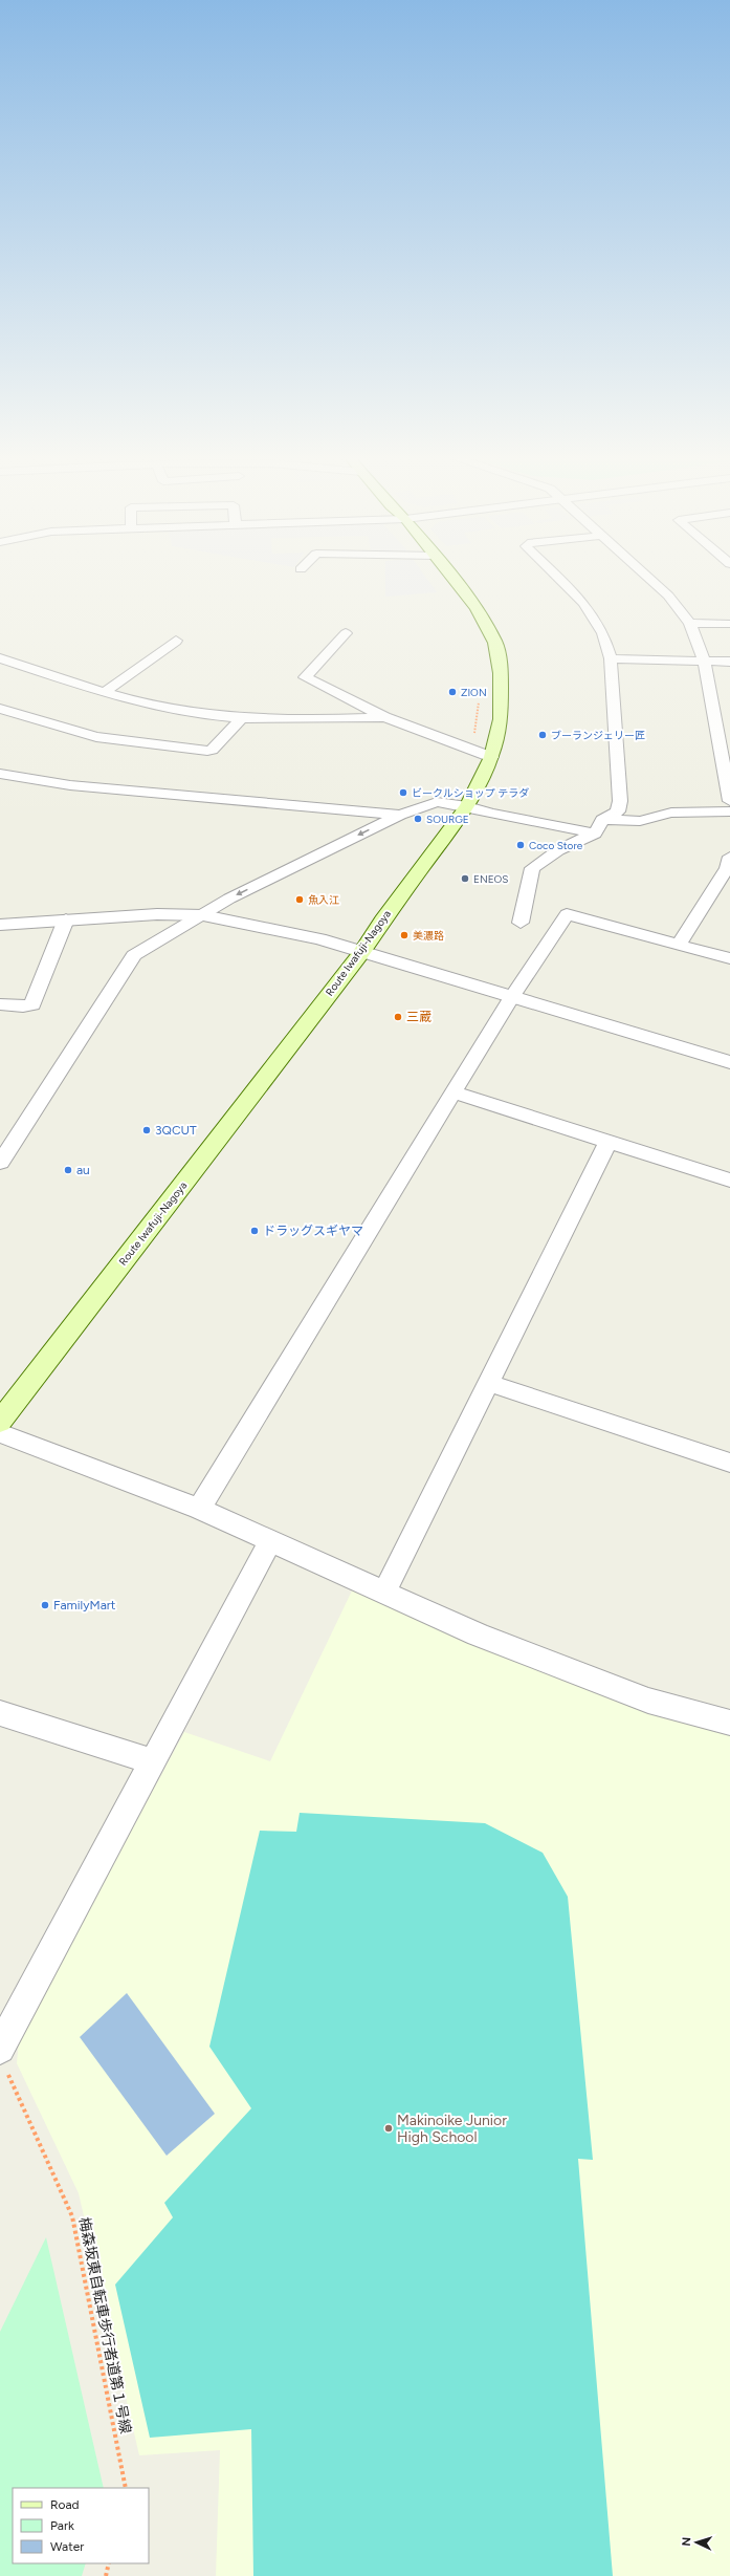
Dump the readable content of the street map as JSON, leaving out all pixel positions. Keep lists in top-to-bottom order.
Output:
{
  "streets": {
    "main road": ["Route Iwafuji-Nagoya"],
    "path": ["梅森坂東自転車歩行者道第１号線"]
  },
  "places": [
    "ZION",
    "ブーランジェリー匠",
    "ビークルショップ テラダ",
    "SOURGE",
    "Coco Store",
    "ENEOS",
    "魚入江",
    "美濃路",
    "三蔵",
    "3QCUT",
    "au",
    "ドラッグスギヤマ",
    "FamilyMart",
    "Makinoike Junior High School"
  ],
  "legend": ["Road", "Park", "Water"],
  "north": "left"
}
